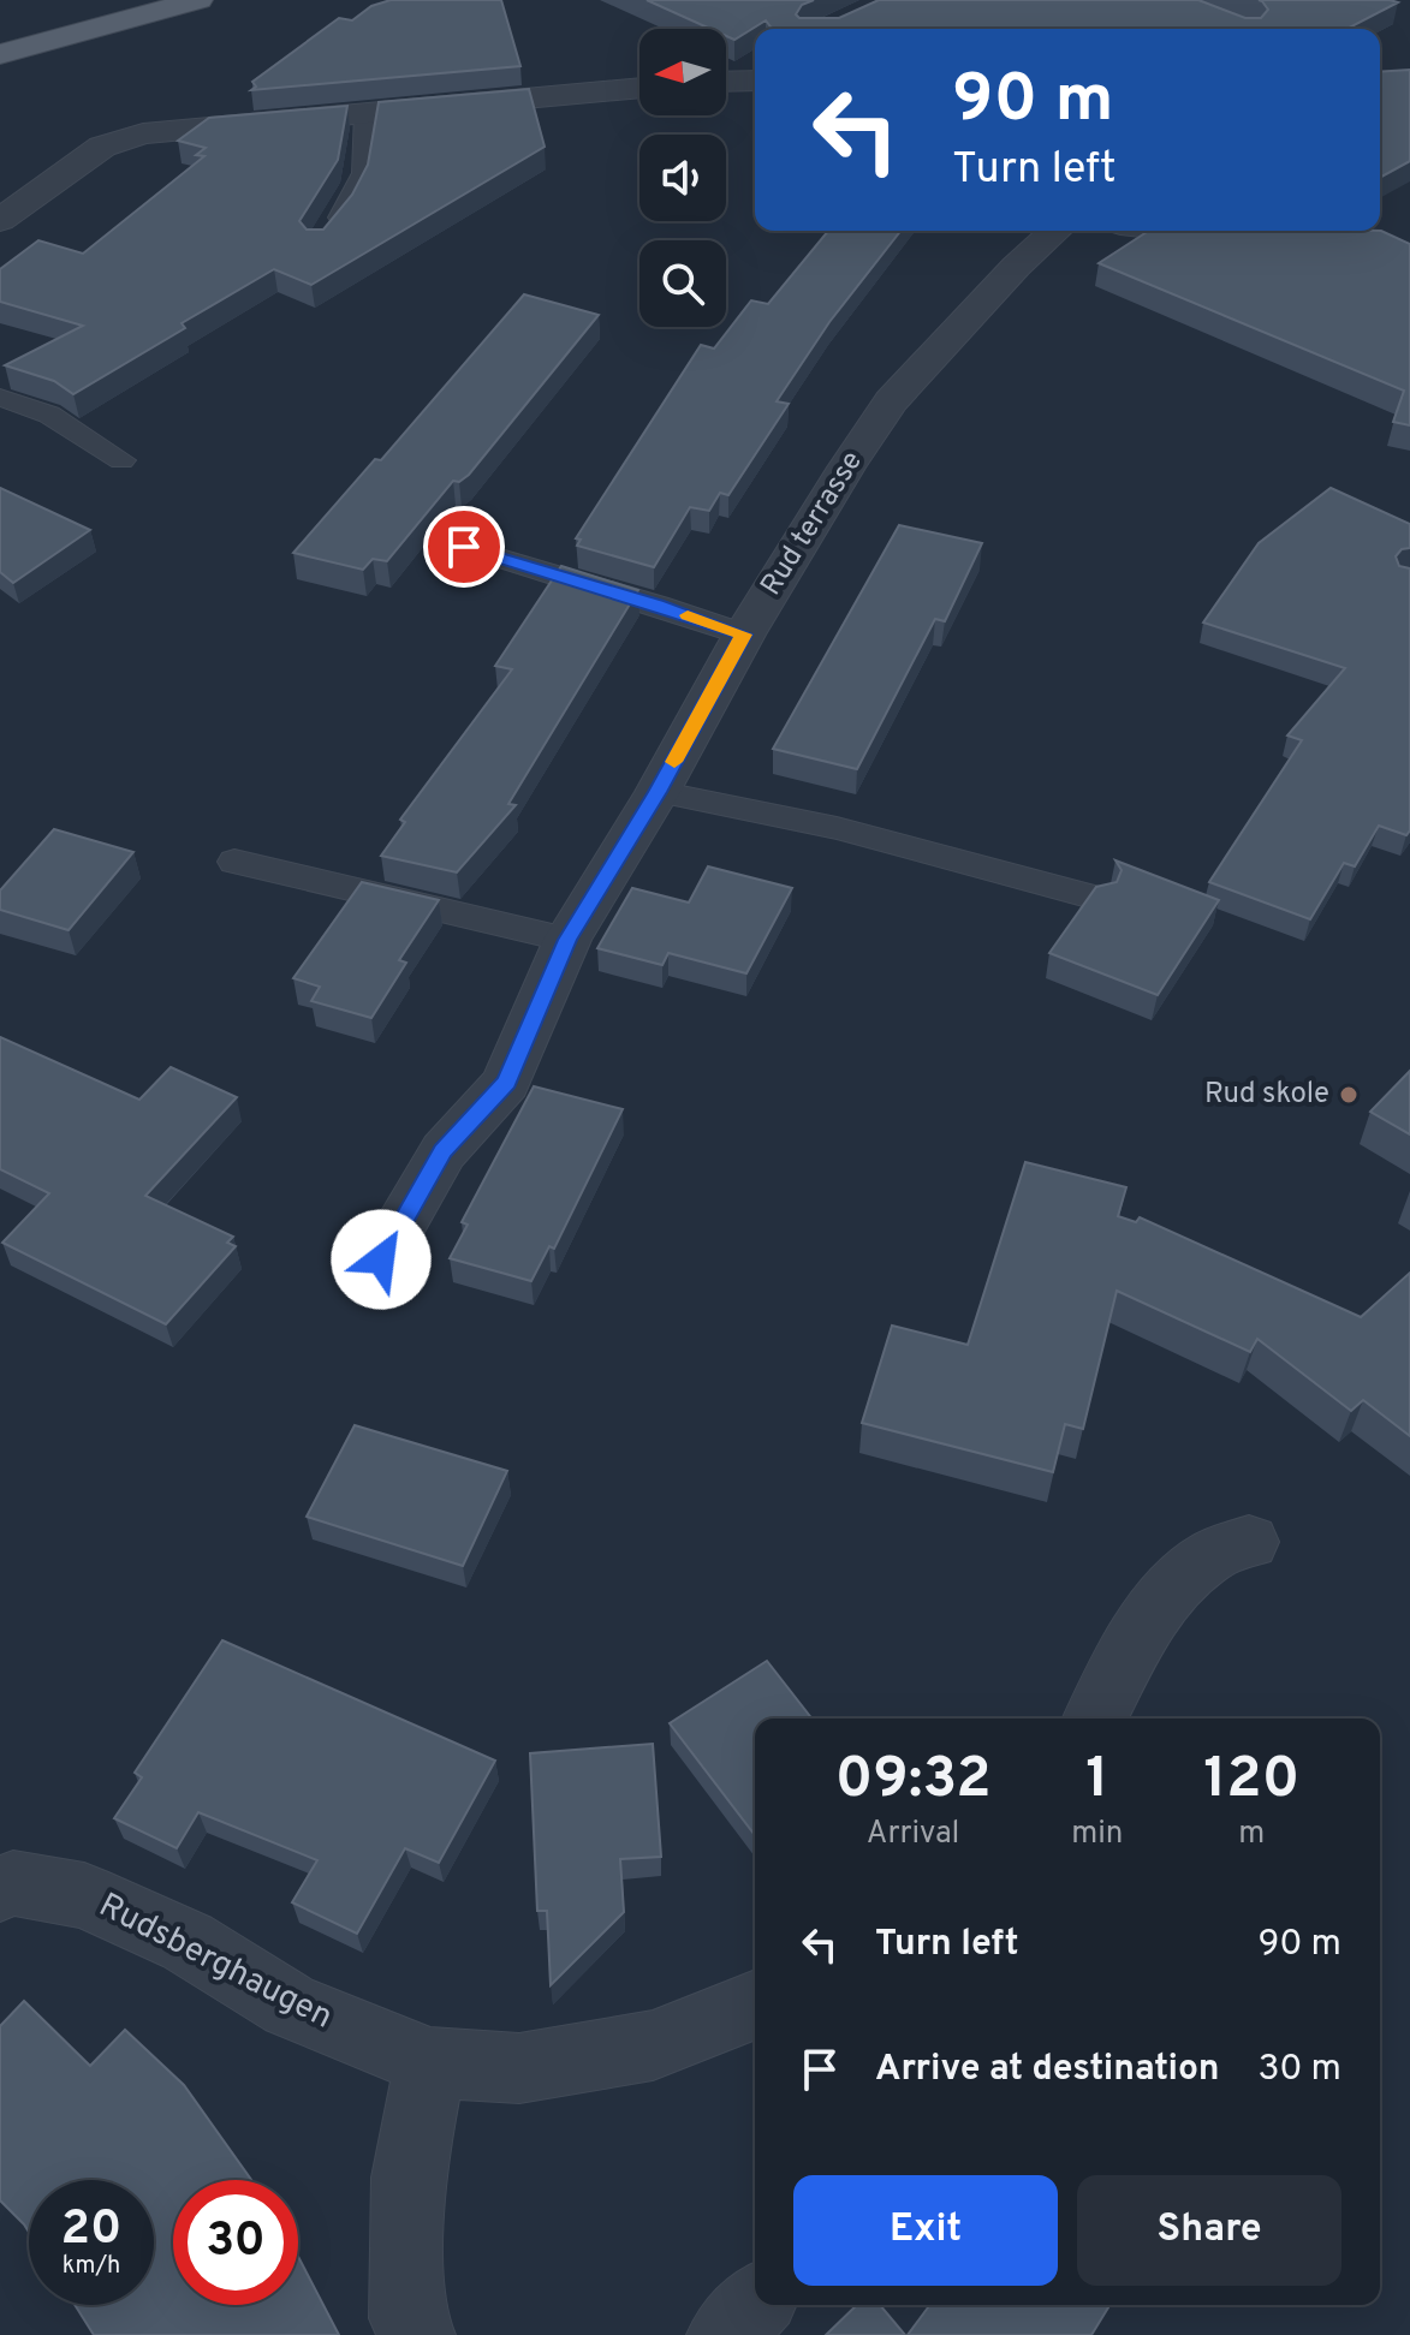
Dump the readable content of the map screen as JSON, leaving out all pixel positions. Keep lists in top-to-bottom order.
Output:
{
  "streets": {
    "street": ["Rud terrasse", "Rudsberghaugen"]
  },
  "places": ["Rud skole"],
  "north": "left",
  "page": {
    "turn": ["90 m", "Turn left"],
    "eta": [
      "09:32",
      "Arrival",
      "1",
      "min",
      "120",
      "m"
    ],
    "list": [
      {
        "name": "Turn left",
        "value": "90 m"
      },
      {
        "name": "Arrive at destination",
        "value": "30 m"
      }
    ],
    "buttons": ["Exit", "Share"],
    "speed": "20 km/h",
    "limit": "30"
  }
}
